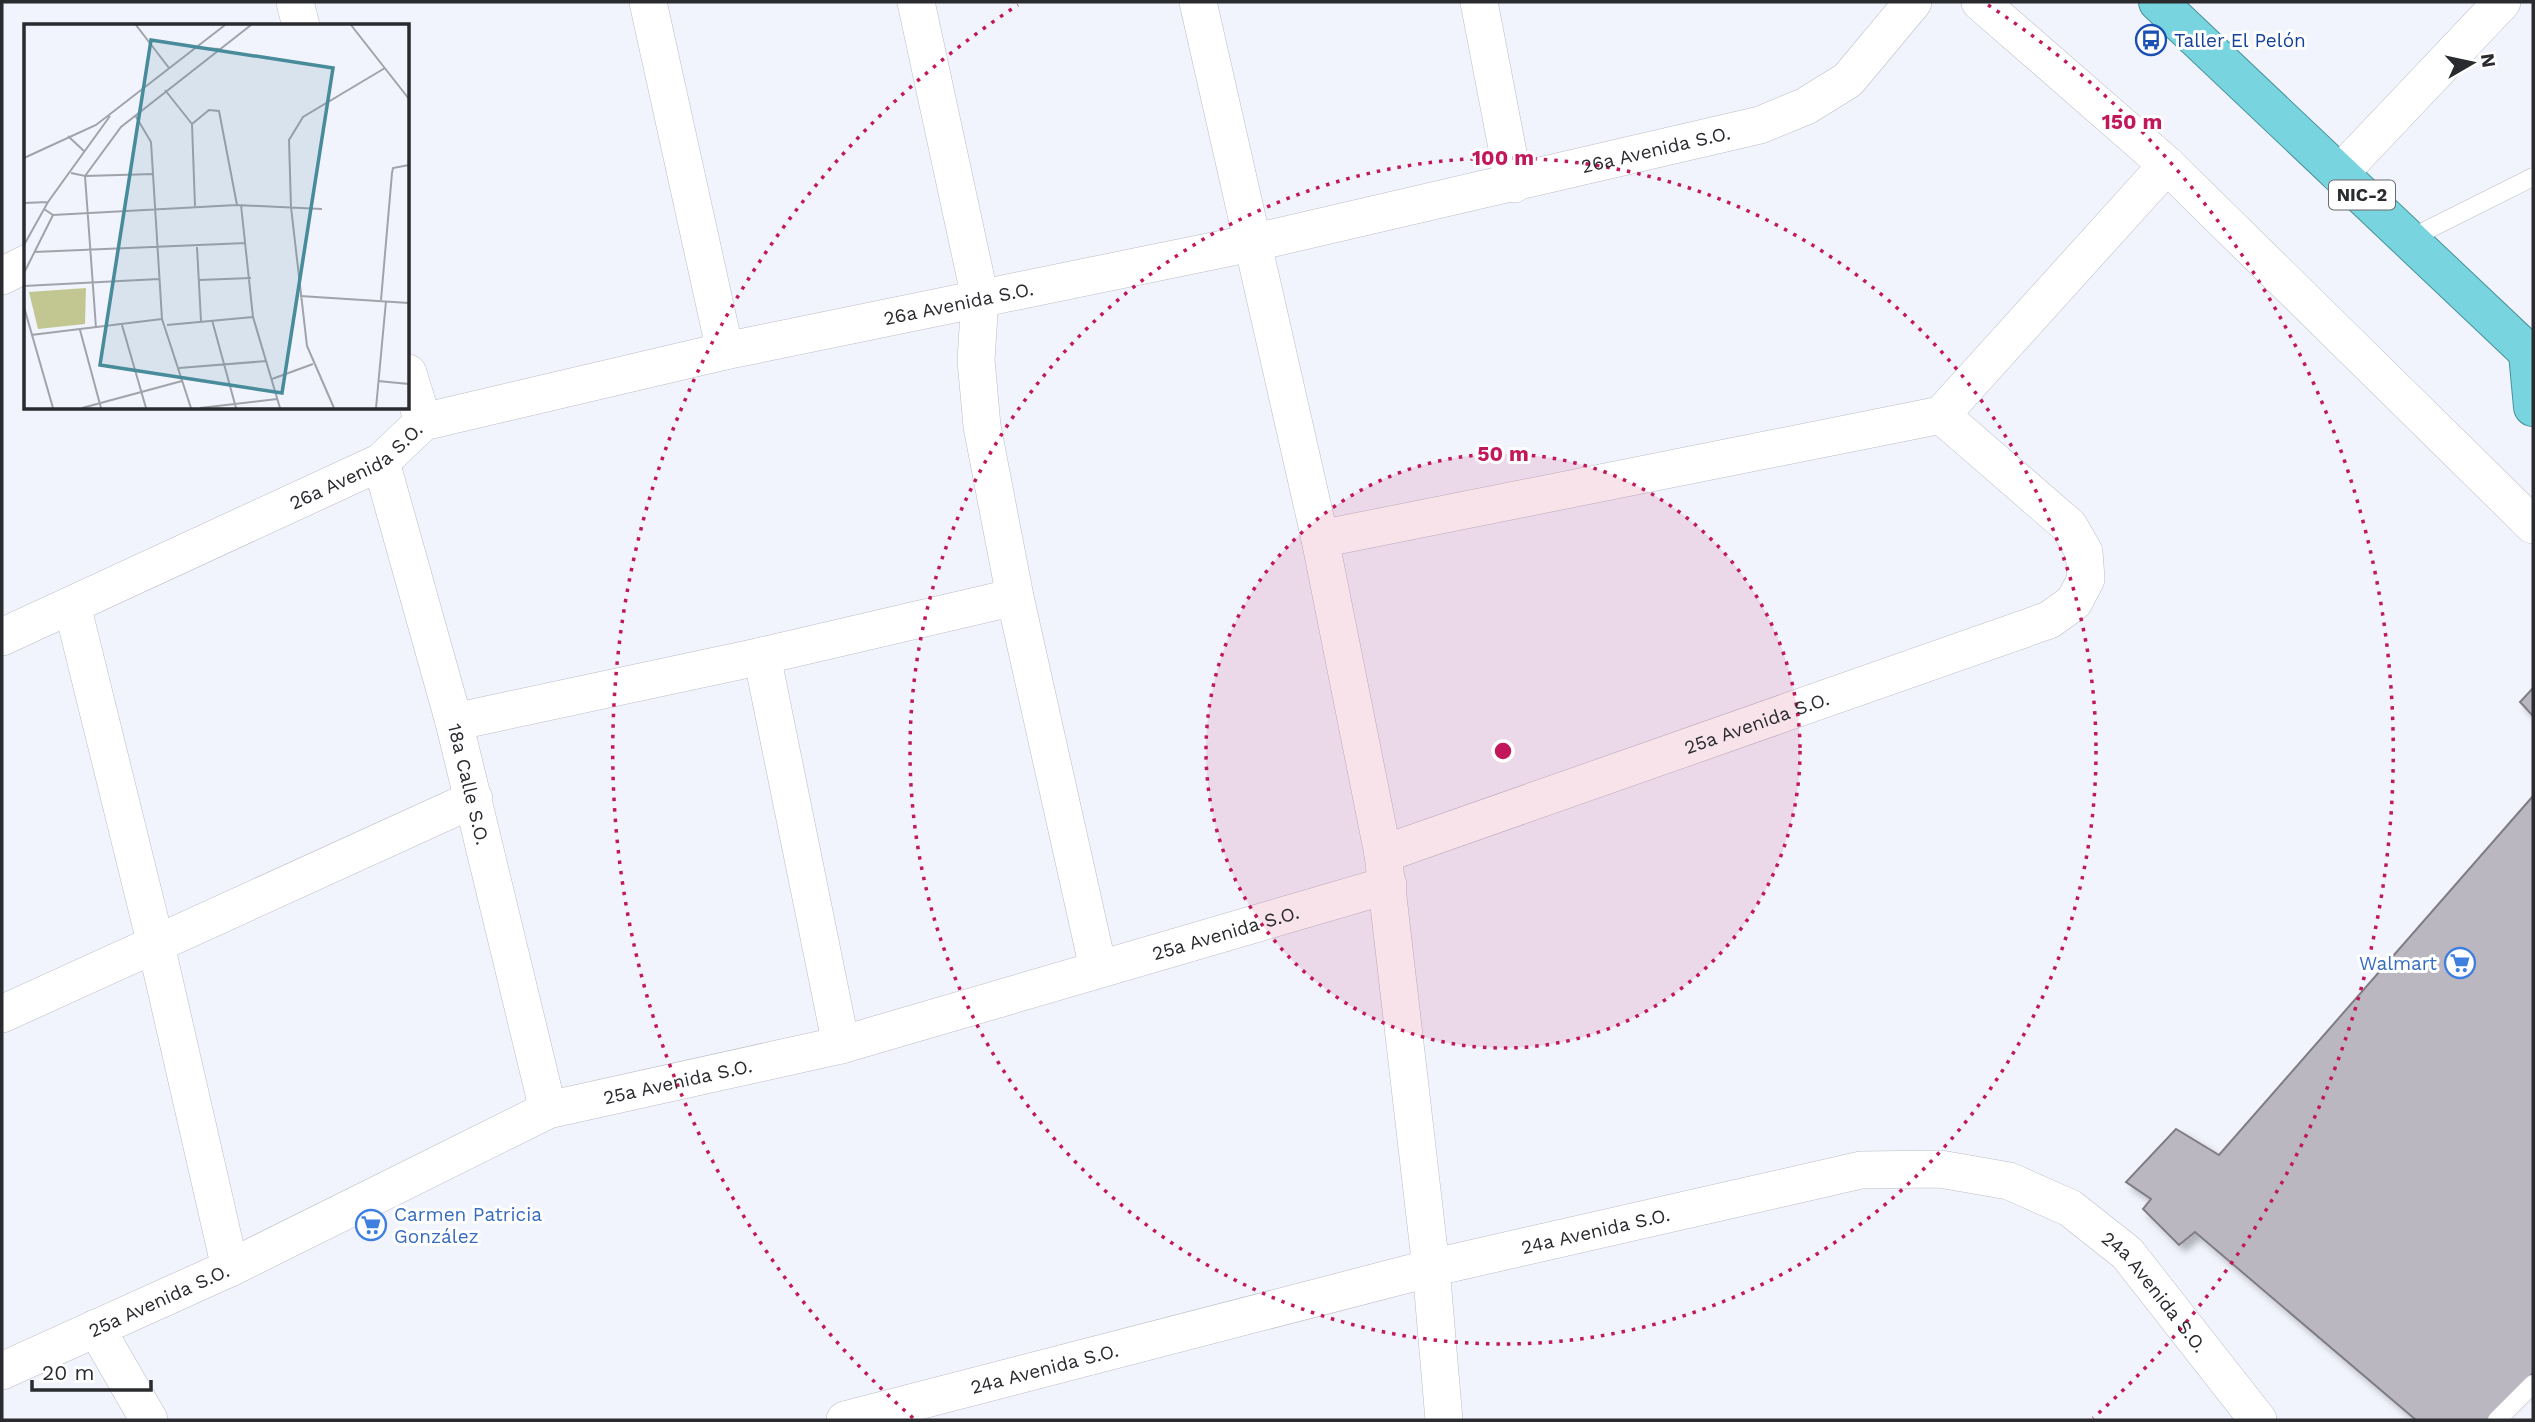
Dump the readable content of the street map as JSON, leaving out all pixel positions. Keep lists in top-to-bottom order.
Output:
{
  "streets": {
    "highway": ["NIC-2"],
    "street": [
      "26a Avenida S.O.",
      "25a Avenida S.O.",
      "18a Calle S.O.",
      "24a Avenida S.O."
    ]
  },
  "crossings": [
    ["26a Avenida S.O.", "18a Calle S.O."],
    ["25a Avenida S.O.", "18a Calle S.O."]
  ],
  "places": {
    "bus stop": ["Taller El Pelón"],
    "supermarket": ["Walmart", "Carmen Patricia González"]
  },
  "scale_bar": "20 m",
  "north": "right",
  "rings": ["150 m", "100 m", "50 m"]
}
